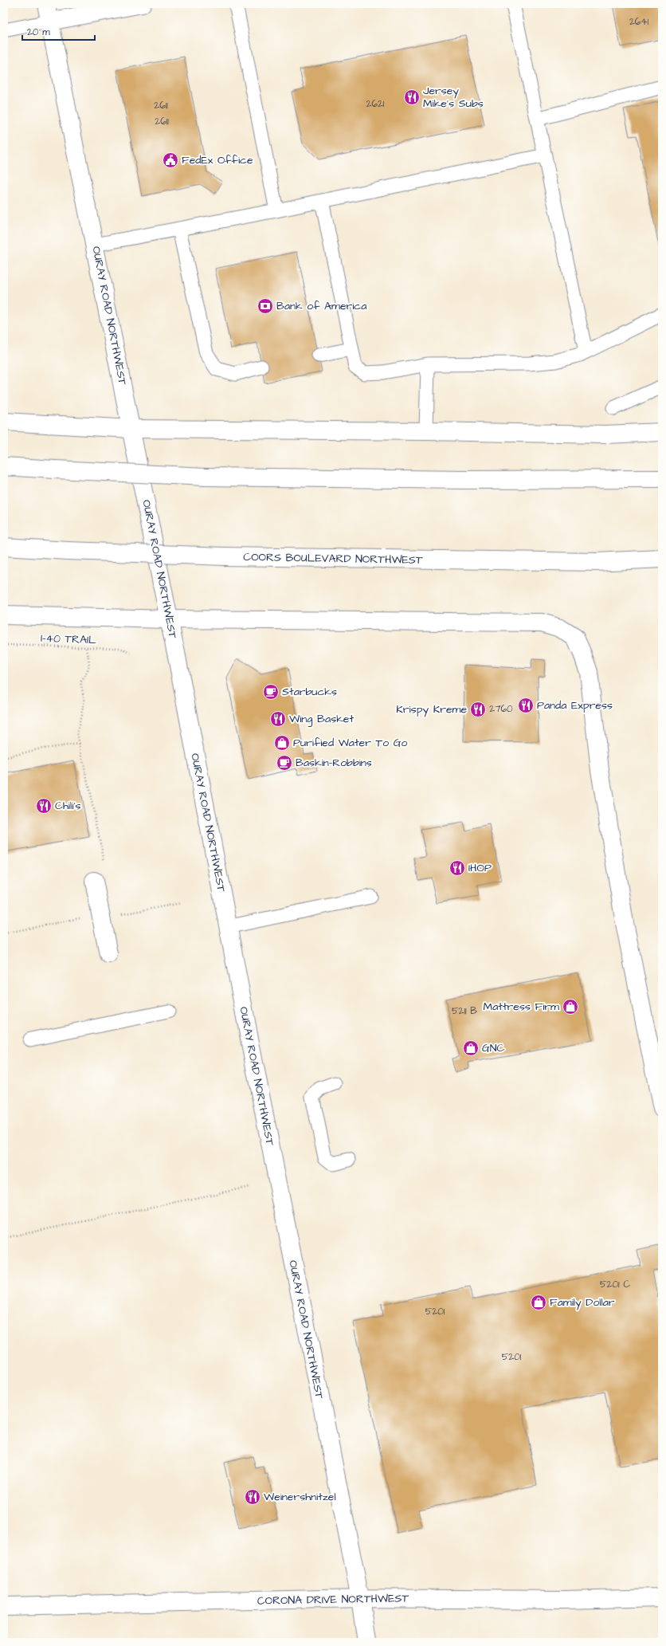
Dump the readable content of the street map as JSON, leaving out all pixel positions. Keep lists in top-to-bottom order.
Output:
{
  "streets": {
    "main road": ["OURAY ROAD NORTHWEST", "COORS BOULEVARD NORTHWEST", "CORONA DRIVE NORTHWEST"],
    "path": ["I-40 TRAIL"]
  },
  "crossings": [
    ["OURAY ROAD NORTHWEST", "CORONA DRIVE NORTHWEST"]
  ],
  "places": {
    "restaurant": [
      "Jersey Mike's Subs",
      "Panda Express",
      "Krispy Kreme",
      "Wing Basket",
      "Chili's",
      "IHOP",
      "Weinershnitzel"
    ],
    "public building": ["FedEx Office"],
    "bank": ["Bank of America"],
    "cafe": ["Starbucks", "Baskin-Robbins"],
    "shop": [
      "Purified Water To Go",
      "Mattress Firm",
      "GNC",
      "Family Dollar"
    ]
  },
  "house_numbers": [
    "2641",
    "2621",
    "2611",
    "2611",
    "2760",
    "5211 B",
    "5201 C",
    "5201",
    "5201"
  ],
  "scale_bar": "20 m"
}
